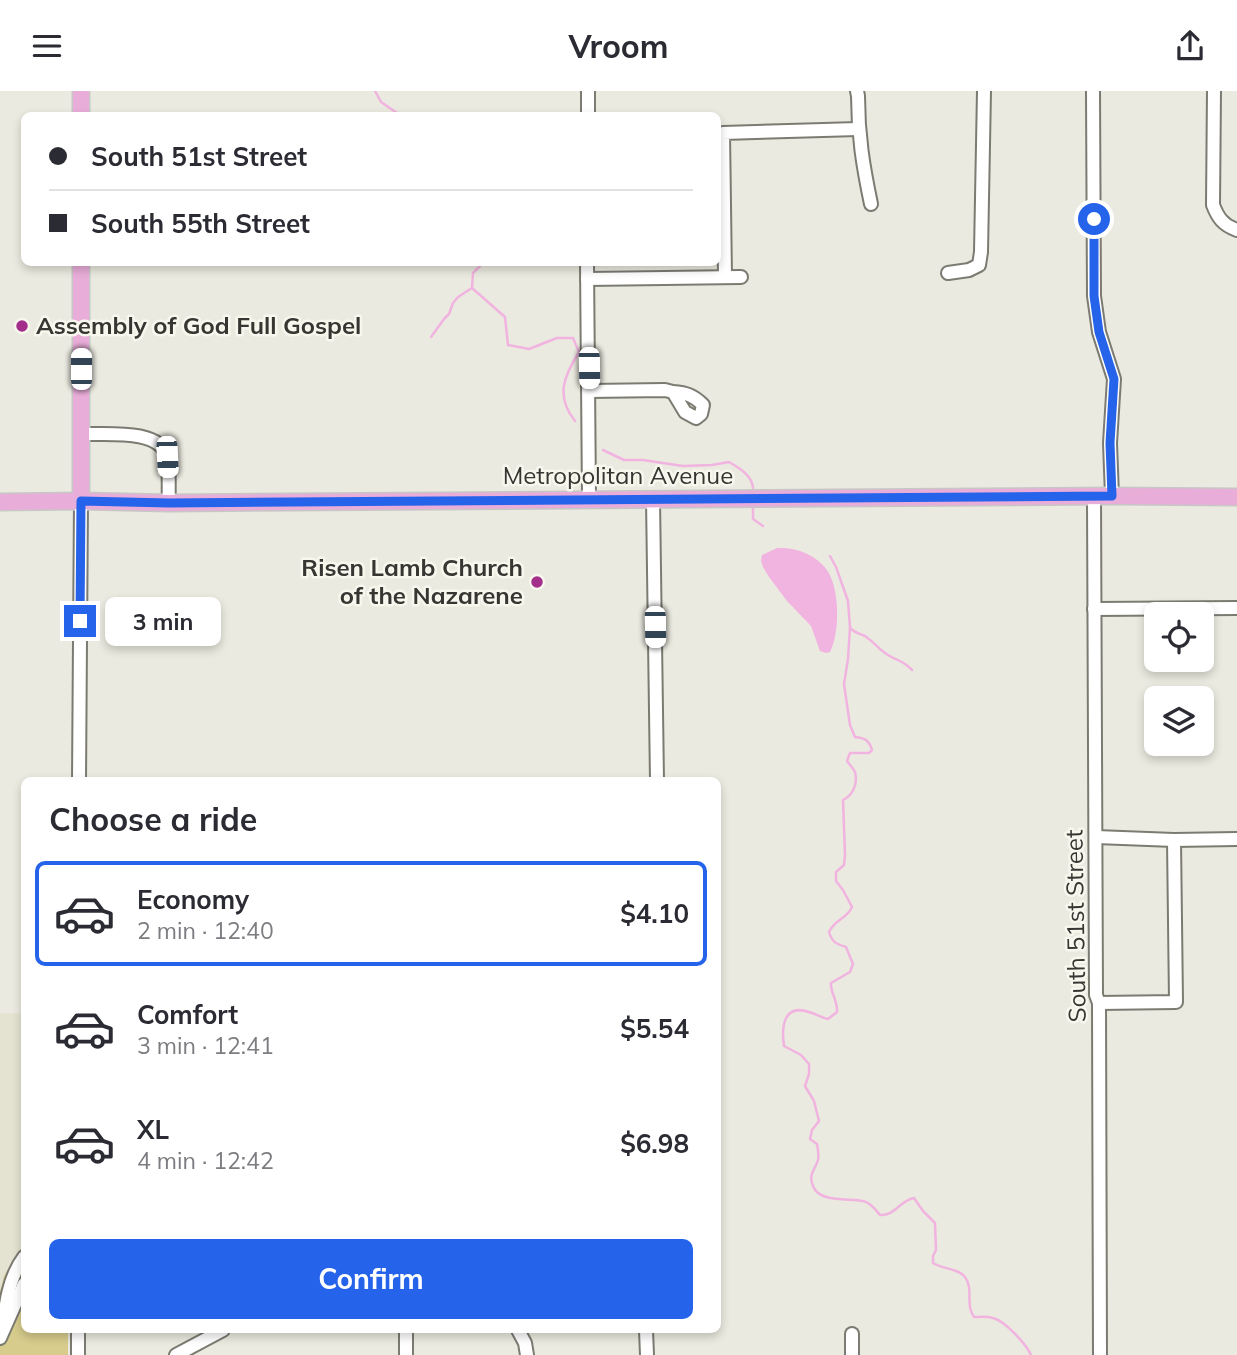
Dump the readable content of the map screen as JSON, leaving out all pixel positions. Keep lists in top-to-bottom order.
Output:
{
  "streets": {
    "main road": ["Metropolitan Avenue"],
    "street": ["South 51st Street"]
  },
  "crossings": [
    ["Metropolitan Avenue", "South 51st Street"]
  ],
  "places": ["Assembly of God Full Gospel", "Risen Lamb Church of the Nazarene"],
  "page": {
    "header": "Vroom",
    "banner": ["South 51st Street", "South 55th Street"],
    "bubble": "3 min",
    "heading": "Choose a ride",
    "list": [
      {
        "name": "Economy",
        "note": "2 min · 12:40",
        "value": "$4.10"
      },
      {
        "name": "Comfort",
        "note": "3 min · 12:41",
        "value": "$5.54"
      },
      {
        "name": "XL",
        "note": "4 min · 12:42",
        "value": "$6.98"
      }
    ],
    "buttons": "Confirm"
  }
}
